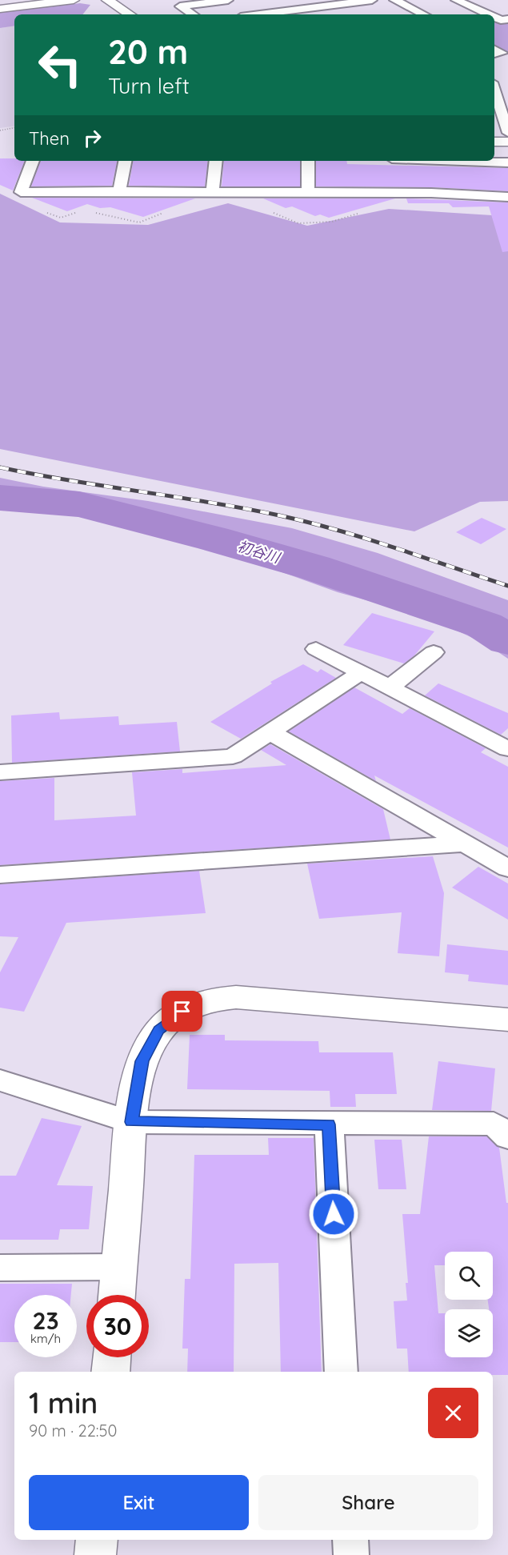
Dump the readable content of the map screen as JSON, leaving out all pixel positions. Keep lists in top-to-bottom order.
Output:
{
  "water": ["初谷川"],
  "page": {
    "turn": ["20 m", "Turn left"],
    "then": "Then",
    "speed": "23 km/h",
    "limit": "30",
    "heading": ["1 min", "90 m · 22:50"],
    "buttons": ["Exit", "Share"]
  }
}
